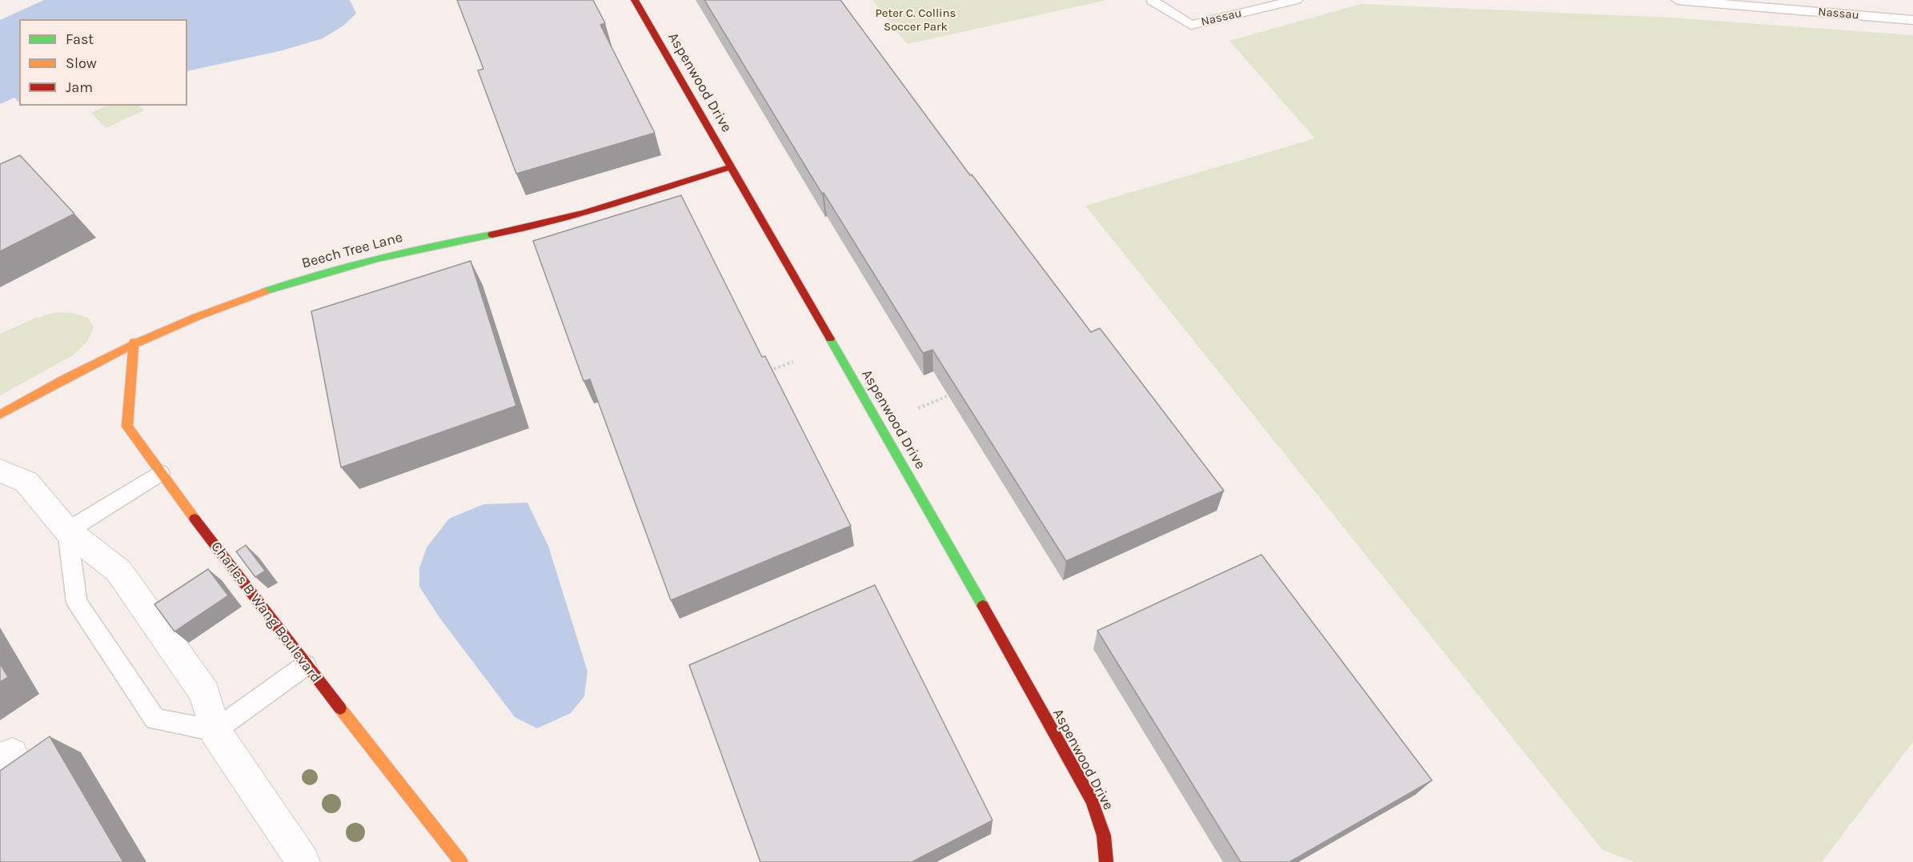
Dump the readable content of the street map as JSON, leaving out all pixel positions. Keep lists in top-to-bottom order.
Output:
{
  "streets": {
    "street": ["Aspenwood Drive", "Beech Tree Lane", "Charles B Wang Boulevard"],
    "lane": ["Nassau"]
  },
  "crossings": [
    ["Aspenwood Drive", "Beech Tree Lane"],
    ["Beech Tree Lane", "Charles B Wang Boulevard"]
  ],
  "parks": ["Peter C. Collins Soccer Park"],
  "legend": ["Fast", "Slow", "Jam"]
}
